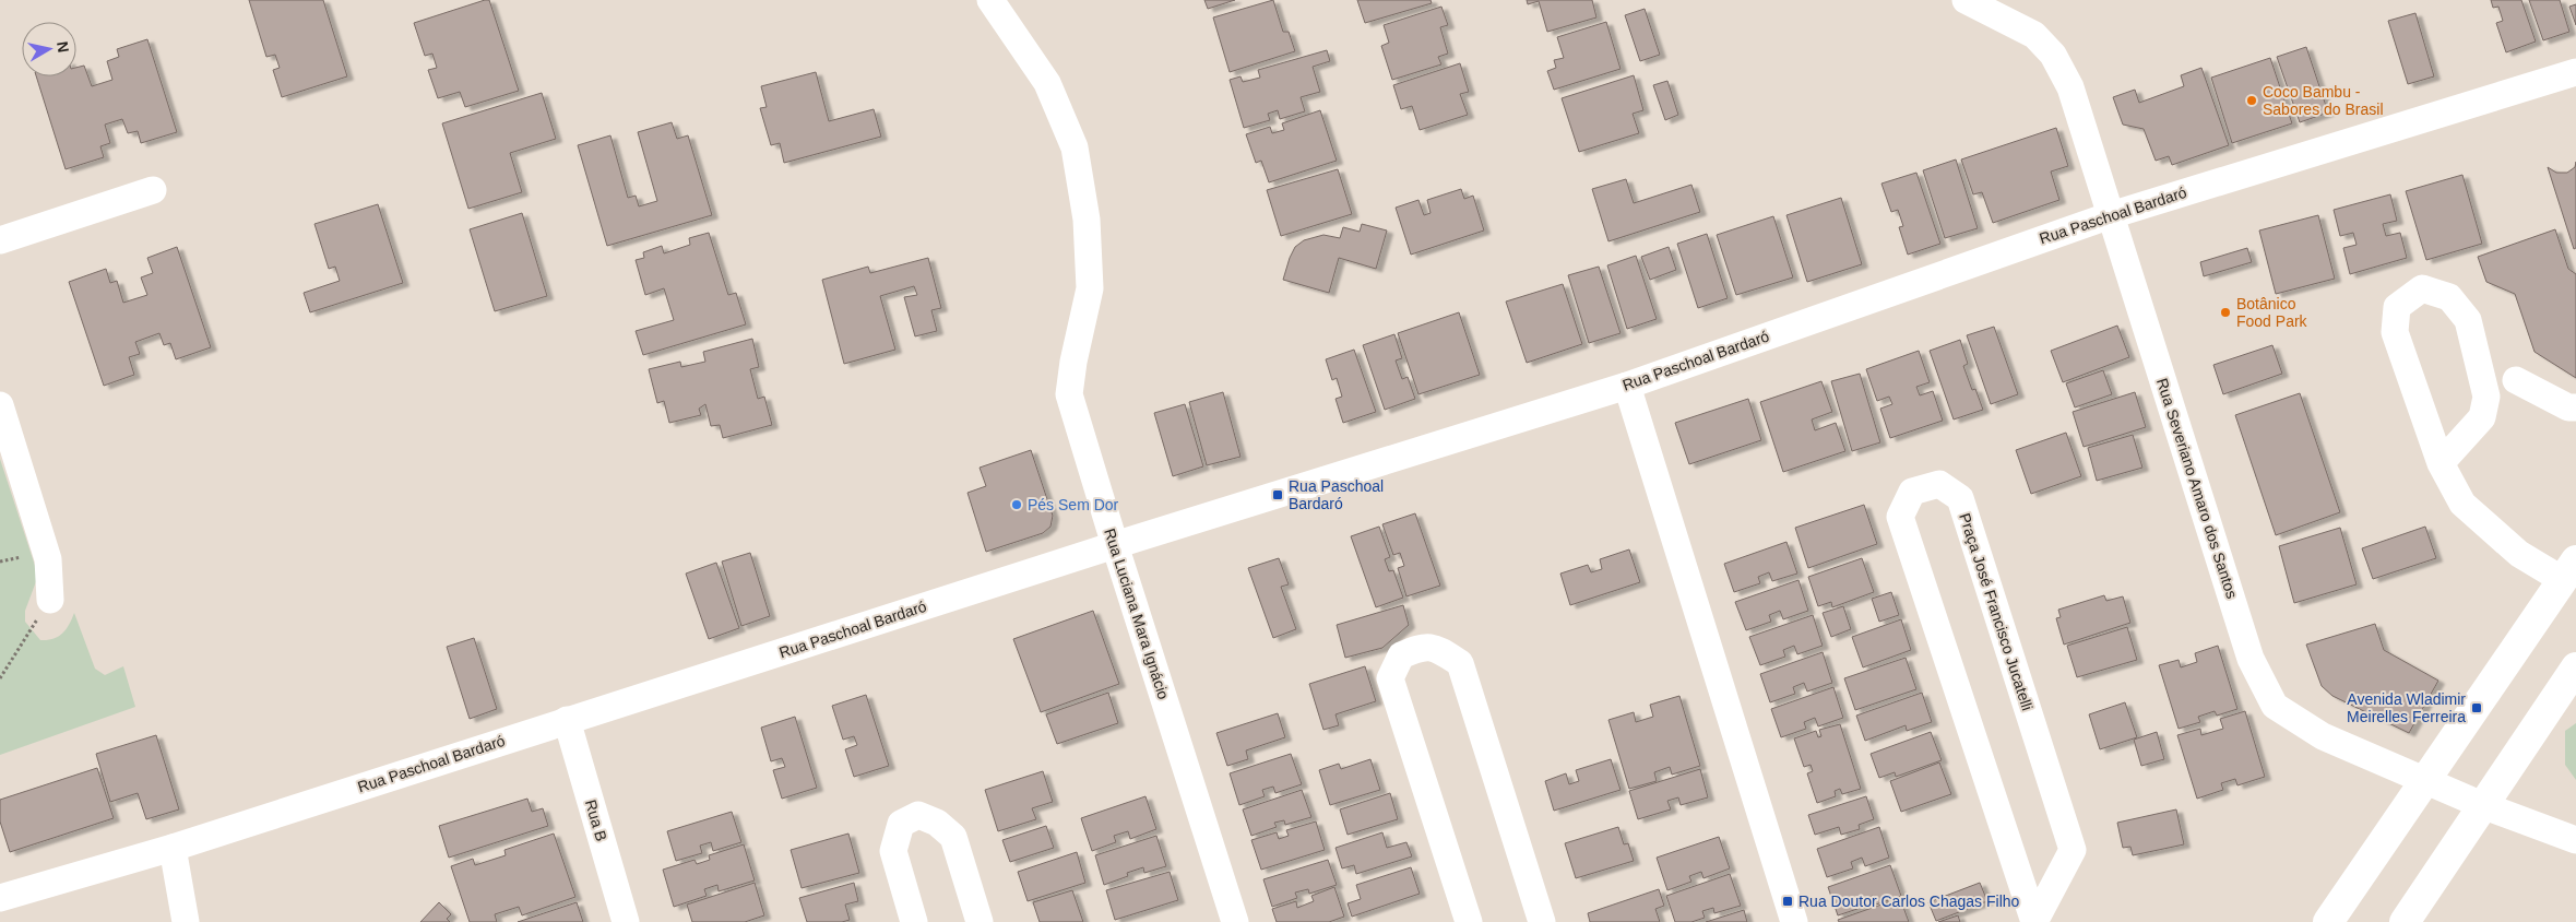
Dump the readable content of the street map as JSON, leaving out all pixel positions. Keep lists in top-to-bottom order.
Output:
{
  "streets": {
    "street": [
      "Rua Paschoal Bardaró",
      "Rua Severiano Amaro dos Santos",
      "Praça José Francisco Jucatelli",
      "Rua Luciana Mara Ignácio",
      "Rua B"
    ]
  },
  "crossings": [
    ["Rua Paschoal Bardaró", "Rua Severiano Amaro dos Santos"],
    ["Rua Paschoal Bardaró", "Rua Luciana Mara Ignácio"],
    ["Rua Paschoal Bardaró", "Rua B"]
  ],
  "places": {
    "other": ["Coco Bambu - Sabores do Brasil", "Botânico Food Park", "Pés Sem Dor"],
    "transit": ["Rua Paschoal Bardaró", "Avenida Wladimir Meirelles Ferreira", "Rua Doutor Carlos Chagas Filho"]
  },
  "north": "right"
}
